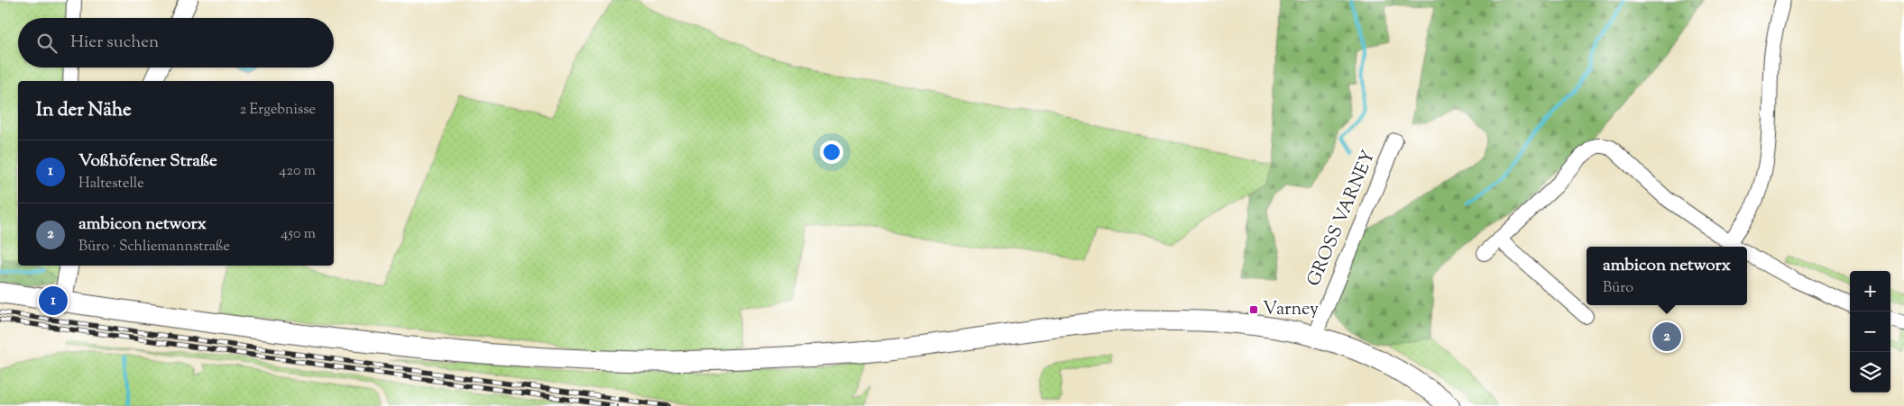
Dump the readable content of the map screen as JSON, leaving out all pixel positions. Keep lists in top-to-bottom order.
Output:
{
  "streets": {
    "street": ["GROSS VARNEY"]
  },
  "places": {
    "transit": ["Varney"]
  },
  "page": {
    "search": "Hier suchen",
    "heading": ["In der Nähe", "2 Ergebnisse"],
    "list": [
      {
        "mark": "1",
        "name": "Voßhöfener Straße",
        "note": "Haltestelle",
        "value": "420 m"
      },
      {
        "mark": "2",
        "name": "ambicon networx",
        "note": "Büro · Schliemannstraße",
        "value": "450 m"
      }
    ],
    "popup": ["ambicon networx", "Büro"],
    "map_buttons": ["+", "−"],
    "pins": ["1", "2"]
  }
}
